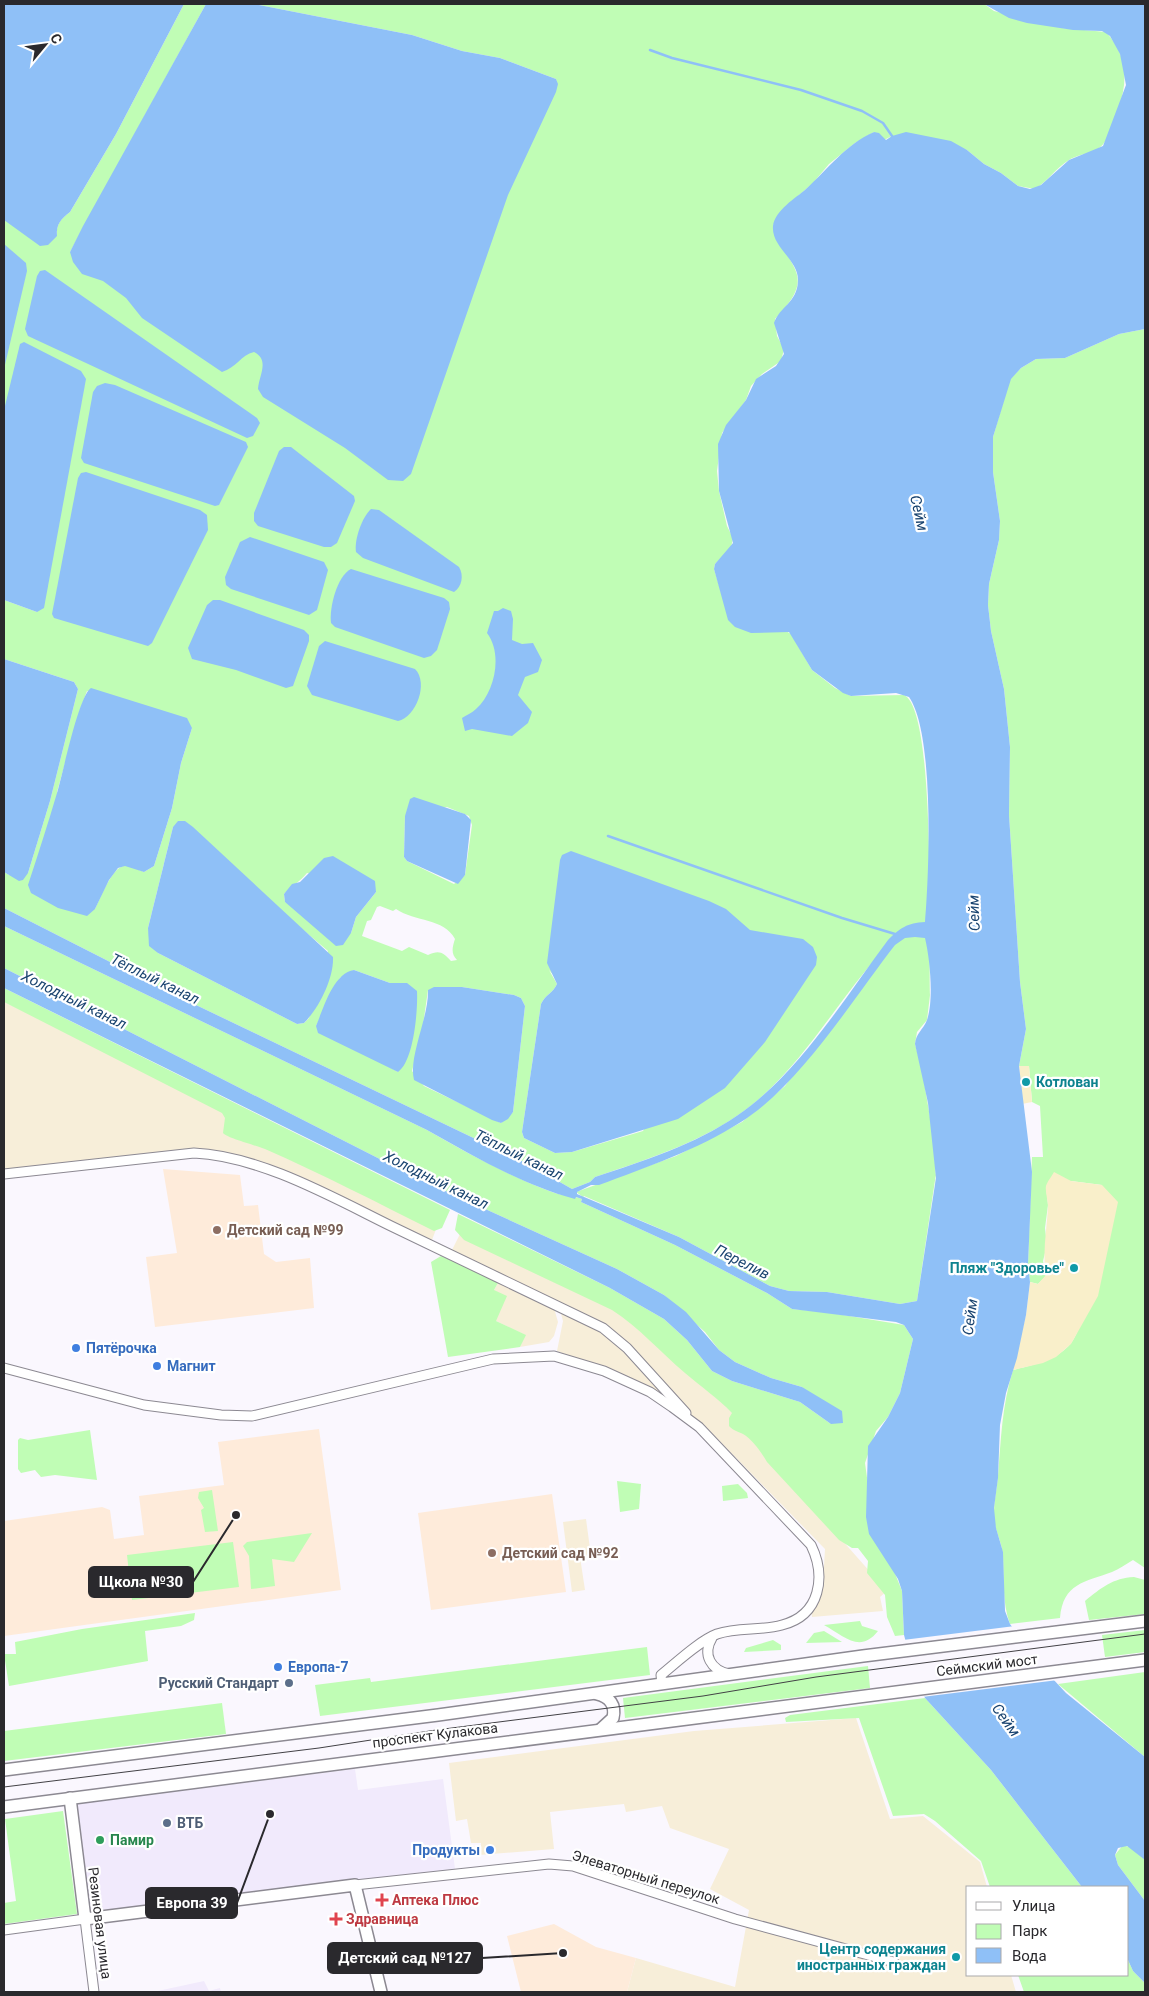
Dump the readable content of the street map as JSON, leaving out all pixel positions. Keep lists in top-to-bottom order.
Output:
{
  "streets": {
    "main road": ["Сеймский мост", "проспект Кулакова", "Резиновая улица"],
    "street": ["Элеваторный переулок"]
  },
  "crossings": [
    ["Сеймский мост", "проспект Кулакова"],
    ["проспект Кулакова", "Резиновая улица"]
  ],
  "water": [
    "Сейм",
    "Тёплый канал",
    "Холодный канал",
    "Перелив"
  ],
  "places": {
    "other": [
      "Котлован",
      "Детский сад №99",
      "Пляж \"Здоровье\"",
      "Пятёрочка",
      "Магнит",
      "Щкола №30",
      "Детский сад №92",
      "Европа-7",
      "Русский Стандарт",
      "Европа 39",
      "ВТБ",
      "Памир",
      "Продукты",
      "Детский сад №127",
      "Центр содержания иностранных граждан"
    ],
    "health": ["Аптека Плюс", "Здравница"]
  },
  "legend": ["Улица", "Парк", "Вода"],
  "north": "top right"
}
